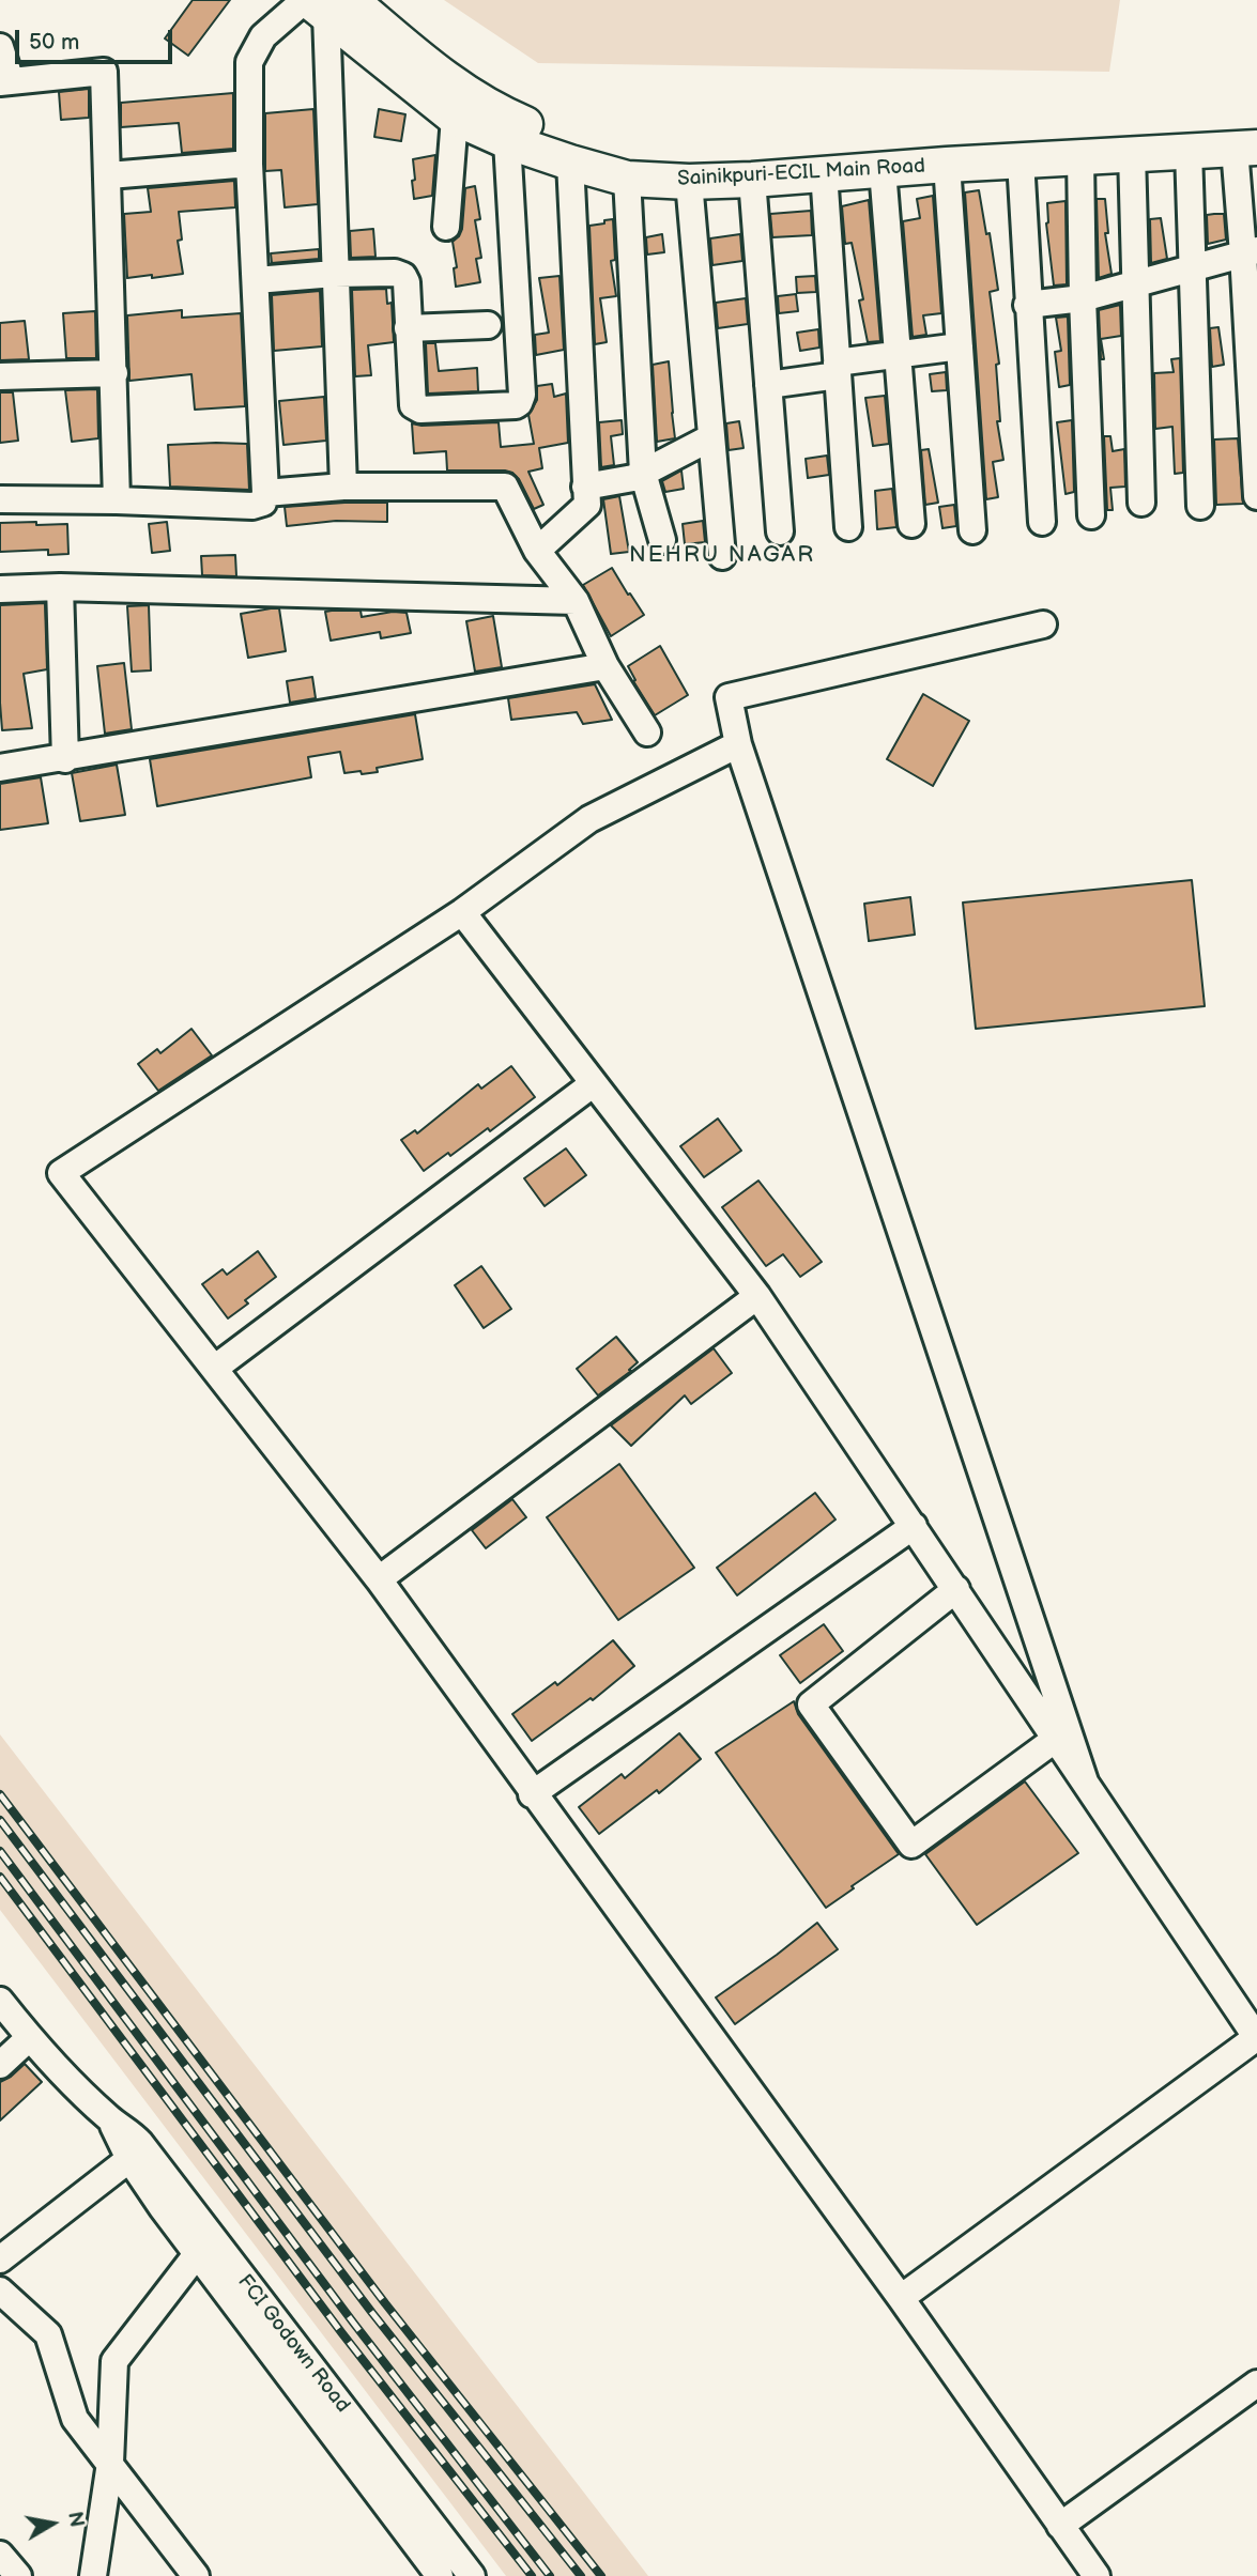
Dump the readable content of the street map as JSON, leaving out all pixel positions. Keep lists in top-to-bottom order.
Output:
{
  "streets": {
    "main road": ["Sainikpuri-ECIL Main Road"],
    "street": ["FCI Godown Road"]
  },
  "districts": ["NEHRU NAGAR"],
  "scale_bar": "50 m",
  "north": "right"
}
